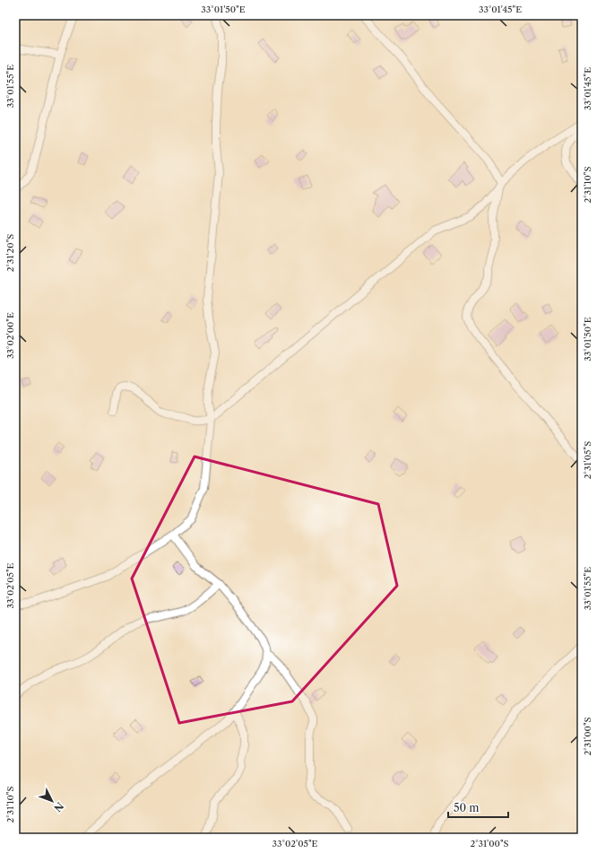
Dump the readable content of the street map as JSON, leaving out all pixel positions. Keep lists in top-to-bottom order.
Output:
{
  "scale_bar": "50 m",
  "north": "bottom right",
  "coordinates": [
    "33°01'50\"E",
    "33°01'45\"E",
    "33°01'55\"E",
    "2°31'10\"S",
    "2°31'20\"S",
    "33°02'00\"E",
    "2°31'05\"S",
    "33°02'05\"E",
    "2°31'00\"S"
  ]
}
